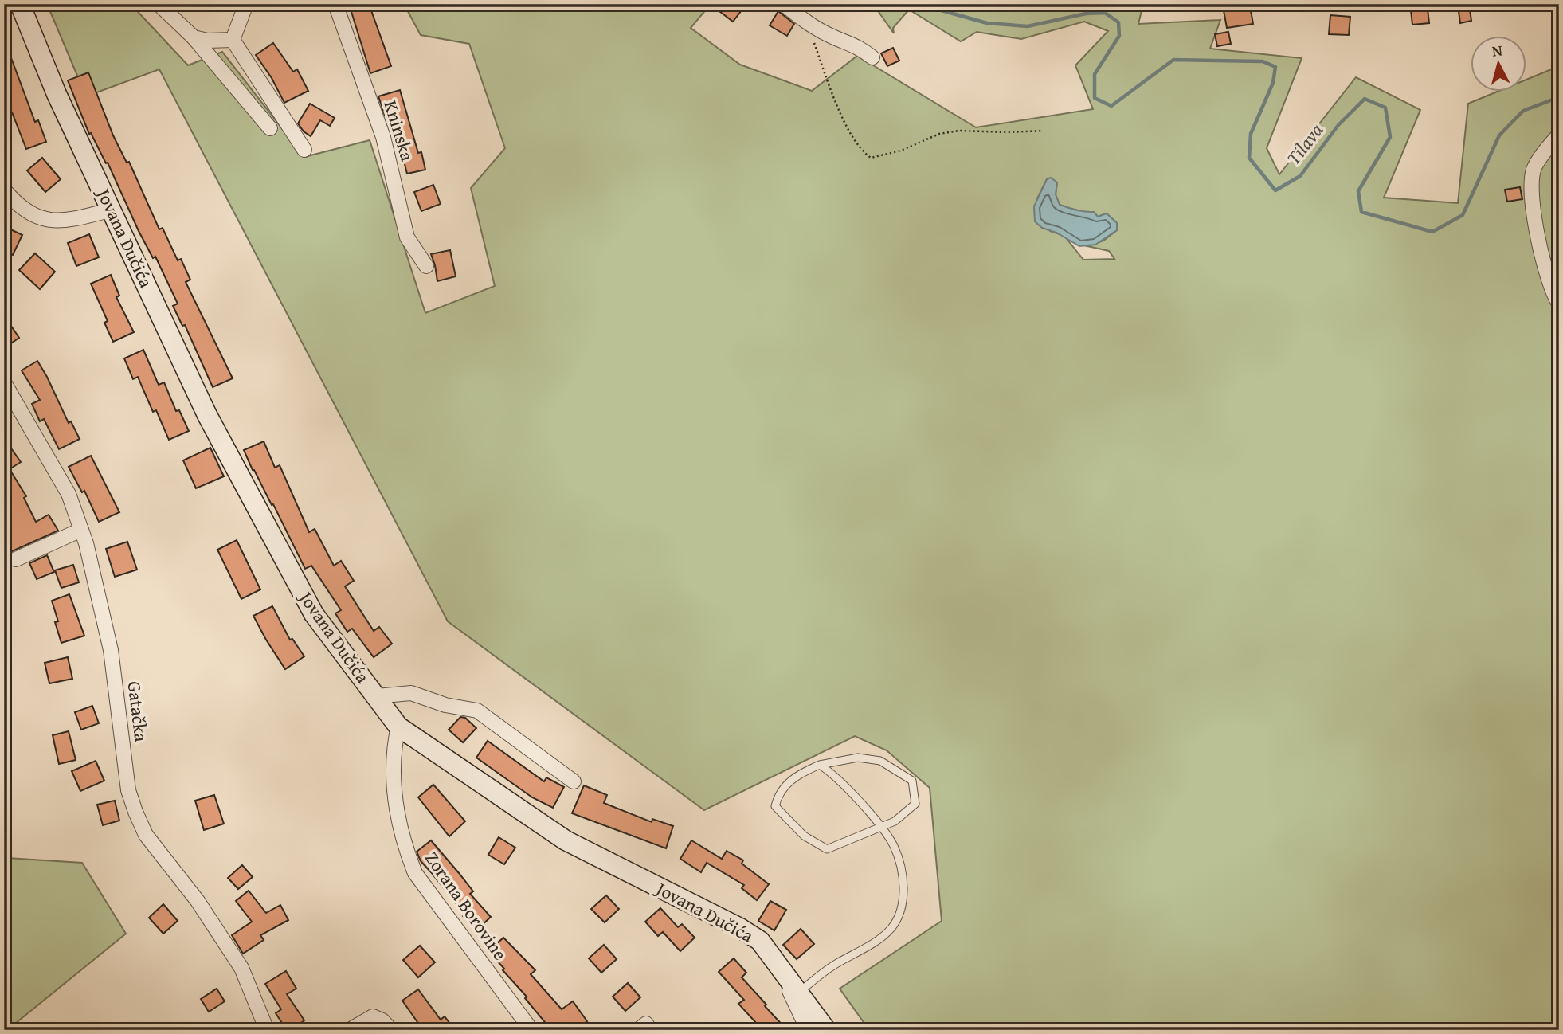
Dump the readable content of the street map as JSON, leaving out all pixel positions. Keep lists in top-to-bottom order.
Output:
{
  "streets": {
    "main road": ["Jovana Dučića"],
    "street": ["Kninska", "Gatačka", "Zorana Borovine"]
  },
  "crossings": [
    ["Jovana Dučića", "Zorana Borovine"]
  ],
  "water": ["Tilava"],
  "north": "top"
}
